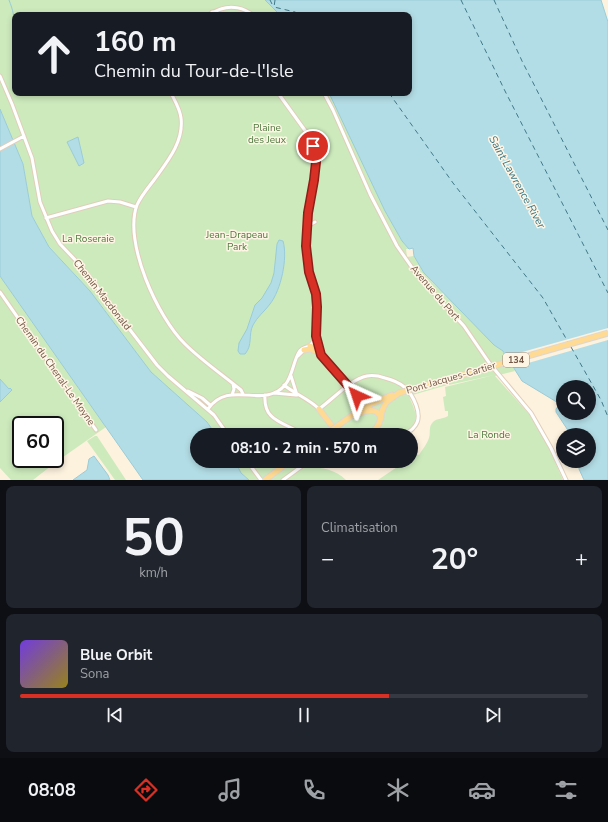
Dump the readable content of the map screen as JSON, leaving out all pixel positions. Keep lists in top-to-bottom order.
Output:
{
  "streets": {
    "main road": ["134", "Pont Jacques-Cartier"],
    "street": ["Avenue du Port", "Chemin Macdonald", "Chemin du Chenal-Le Moyne"]
  },
  "water": ["Saint Lawrence River"],
  "parks": [
    "Plaine des Jeux",
    "Jean-Drapeau Park",
    "La Roseraie",
    "La Ronde"
  ],
  "page": {
    "turn": ["160 m", "Chemin du Tour-de-l'Isle"],
    "limit": "60",
    "trip": "08:10 · 2 min · 570 m",
    "tile": [
      ["50", "km/h"],
      "Climatisation"
    ],
    "heat": ["−", "20°", "+"],
    "song": ["Blue Orbit", "Sona"],
    "tabs": "08:08"
  }
}
